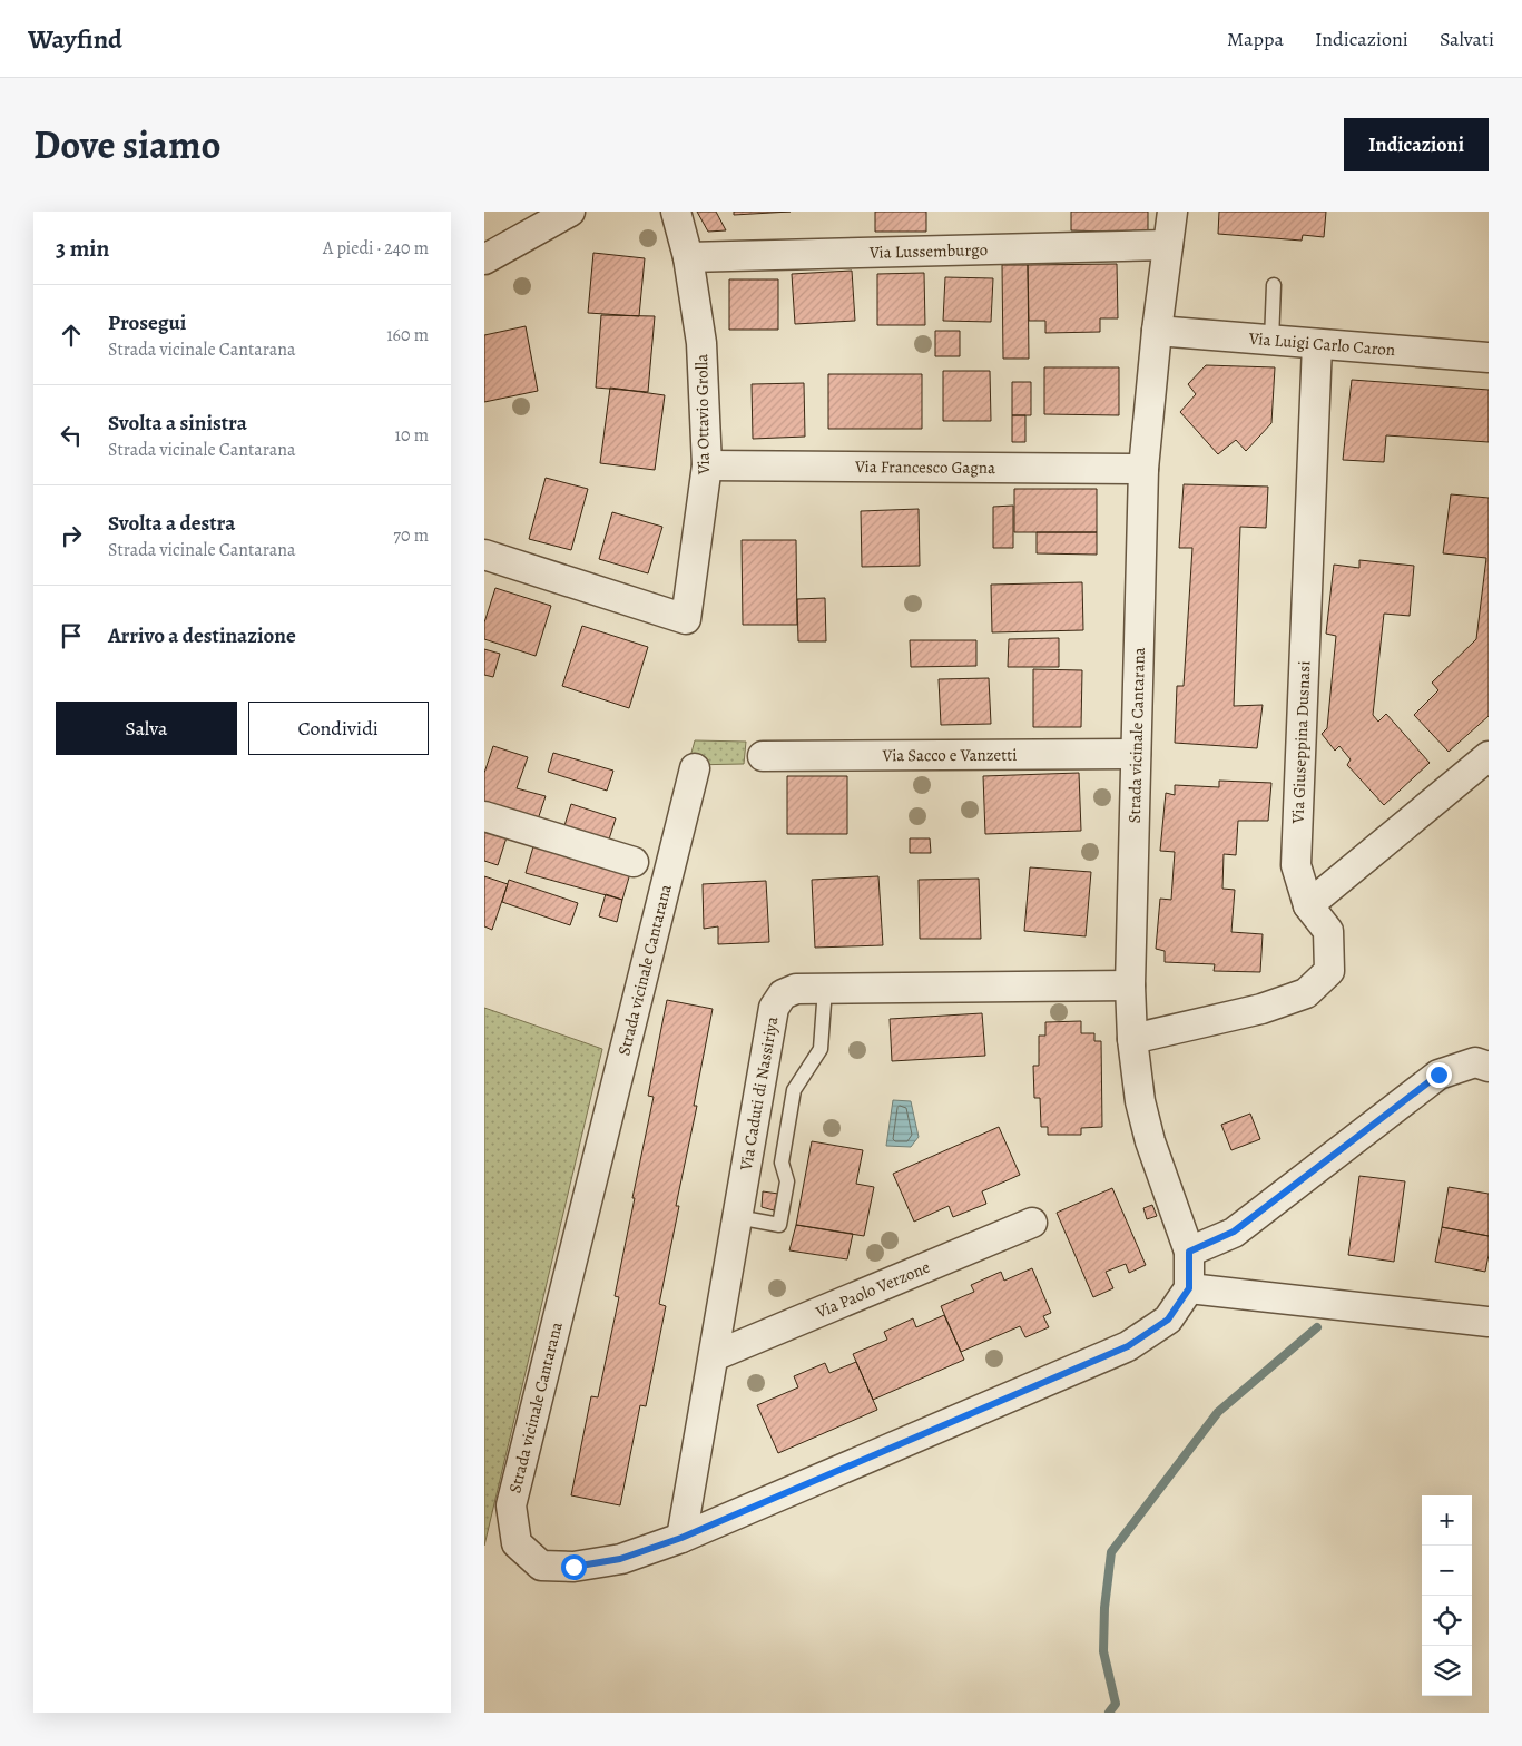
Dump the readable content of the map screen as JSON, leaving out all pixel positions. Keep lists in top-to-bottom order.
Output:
{
  "streets": {
    "street": [
      "Via Lussemburgo",
      "Via Luigi Carlo Caron",
      "Via Ottavio Grolla",
      "Via Francesco Gagna",
      "Strada vicinale Cantarana",
      "Via Giuseppina Dusnasi",
      "Via Sacco e Vanzetti",
      "Via Caduti di Nassiriya",
      "Via Paolo Verzone"
    ]
  },
  "crossings": [
    ["Via Lussemburgo", "Via Ottavio Grolla"],
    ["Via Lussemburgo", "Strada vicinale Cantarana"],
    ["Via Luigi Carlo Caron", "Strada vicinale Cantarana"],
    ["Via Luigi Carlo Caron", "Via Giuseppina Dusnasi"],
    ["Via Ottavio Grolla", "Via Francesco Gagna"],
    ["Via Francesco Gagna", "Strada vicinale Cantarana"],
    ["Strada vicinale Cantarana", "Via Sacco e Vanzetti"],
    ["Strada vicinale Cantarana", "Via Caduti di Nassiriya"],
    ["Via Caduti di Nassiriya", "Via Paolo Verzone"]
  ],
  "page": {
    "header": "Wayfind",
    "nav": ["Mappa", "Indicazioni", "Salvati"],
    "title": "Dove siamo",
    "buttons": [
      "Indicazioni",
      ["Salva", "Condividi"]
    ],
    "heading": ["3 min", "A piedi · 240 m"],
    "list": [
      ["Prosegui", "Strada vicinale Cantarana", "160 m"],
      ["Svolta a sinistra", "Strada vicinale Cantarana", "10 m"],
      ["Svolta a destra", "Strada vicinale Cantarana", "70 m"],
      "Arrivo a destinazione"
    ],
    "map_buttons": ["+", "−"]
  }
}
